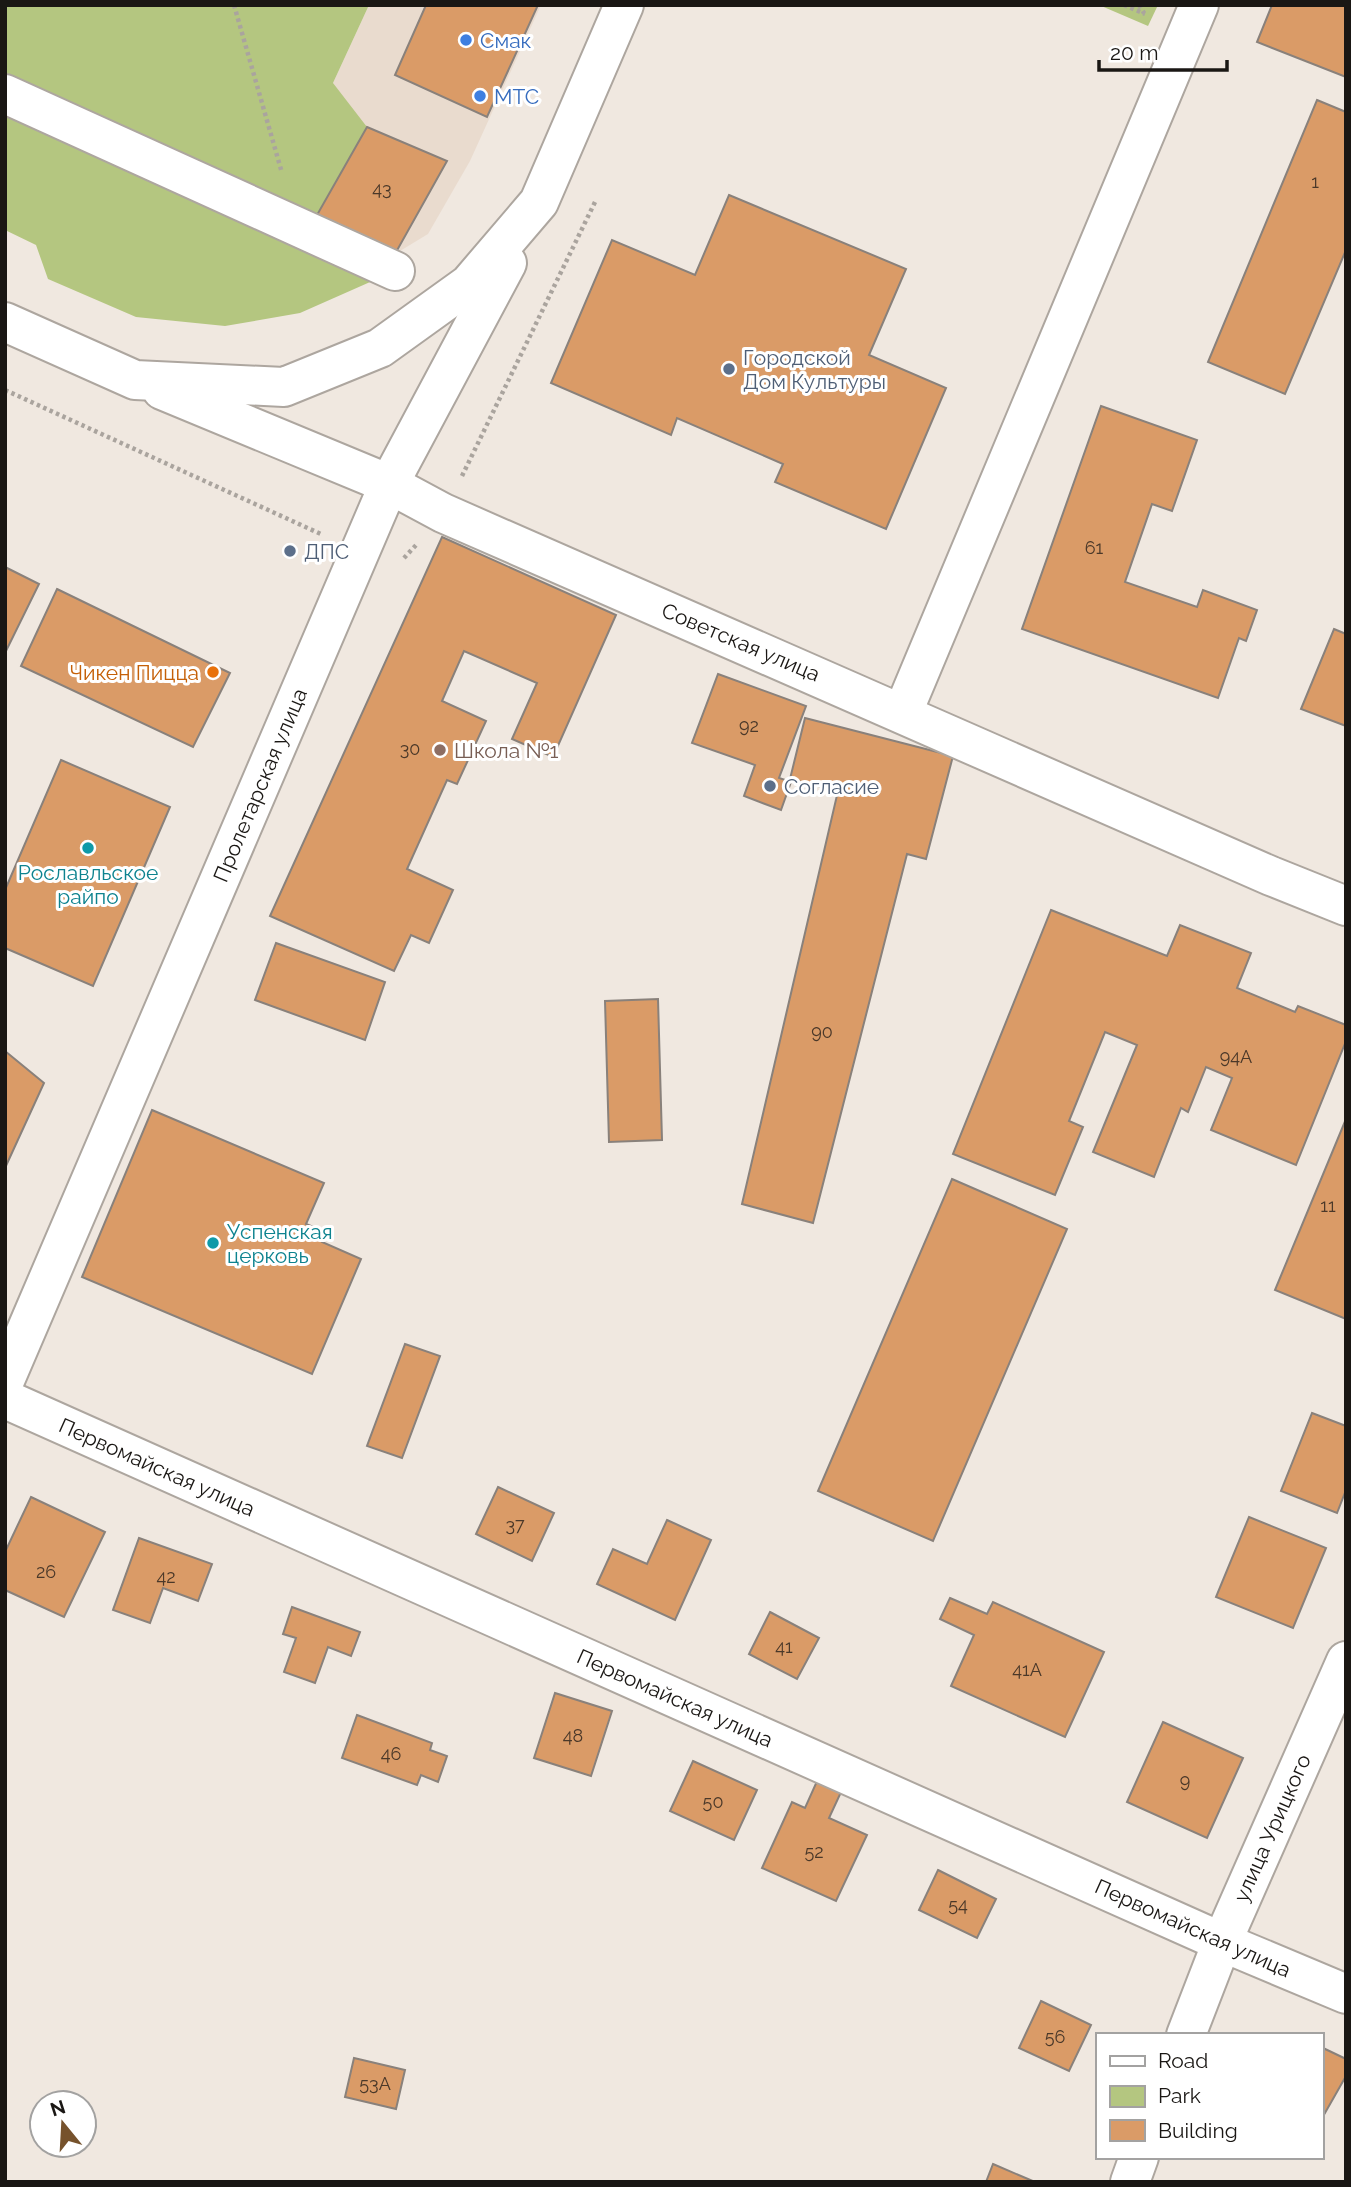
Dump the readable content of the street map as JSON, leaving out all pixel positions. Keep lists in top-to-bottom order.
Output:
{
  "streets": {
    "street": [
      "Советская улица",
      "Пролетарская улица",
      "Первомайская улица",
      "улица Урицкого"
    ]
  },
  "crossings": [
    ["Советская улица", "Пролетарская улица"],
    ["Первомайская улица", "улица Урицкого"]
  ],
  "places": [
    "Смак",
    "МТС",
    "Городской Дом Культуры",
    "ДПС",
    "Чикен Пицца",
    "Школа №1",
    "Согласие",
    "Рославльское райпо",
    "Успенская церковь"
  ],
  "house_numbers": [
    "1",
    "43",
    "61",
    "92",
    "30",
    "90",
    "94А",
    "11",
    "37",
    "26",
    "42",
    "41",
    "41А",
    "48",
    "46",
    "9",
    "50",
    "52",
    "54",
    "56",
    "53А"
  ],
  "legend": ["Road", "Park", "Building"],
  "scale_bar": "20 m",
  "north": "top"
}
